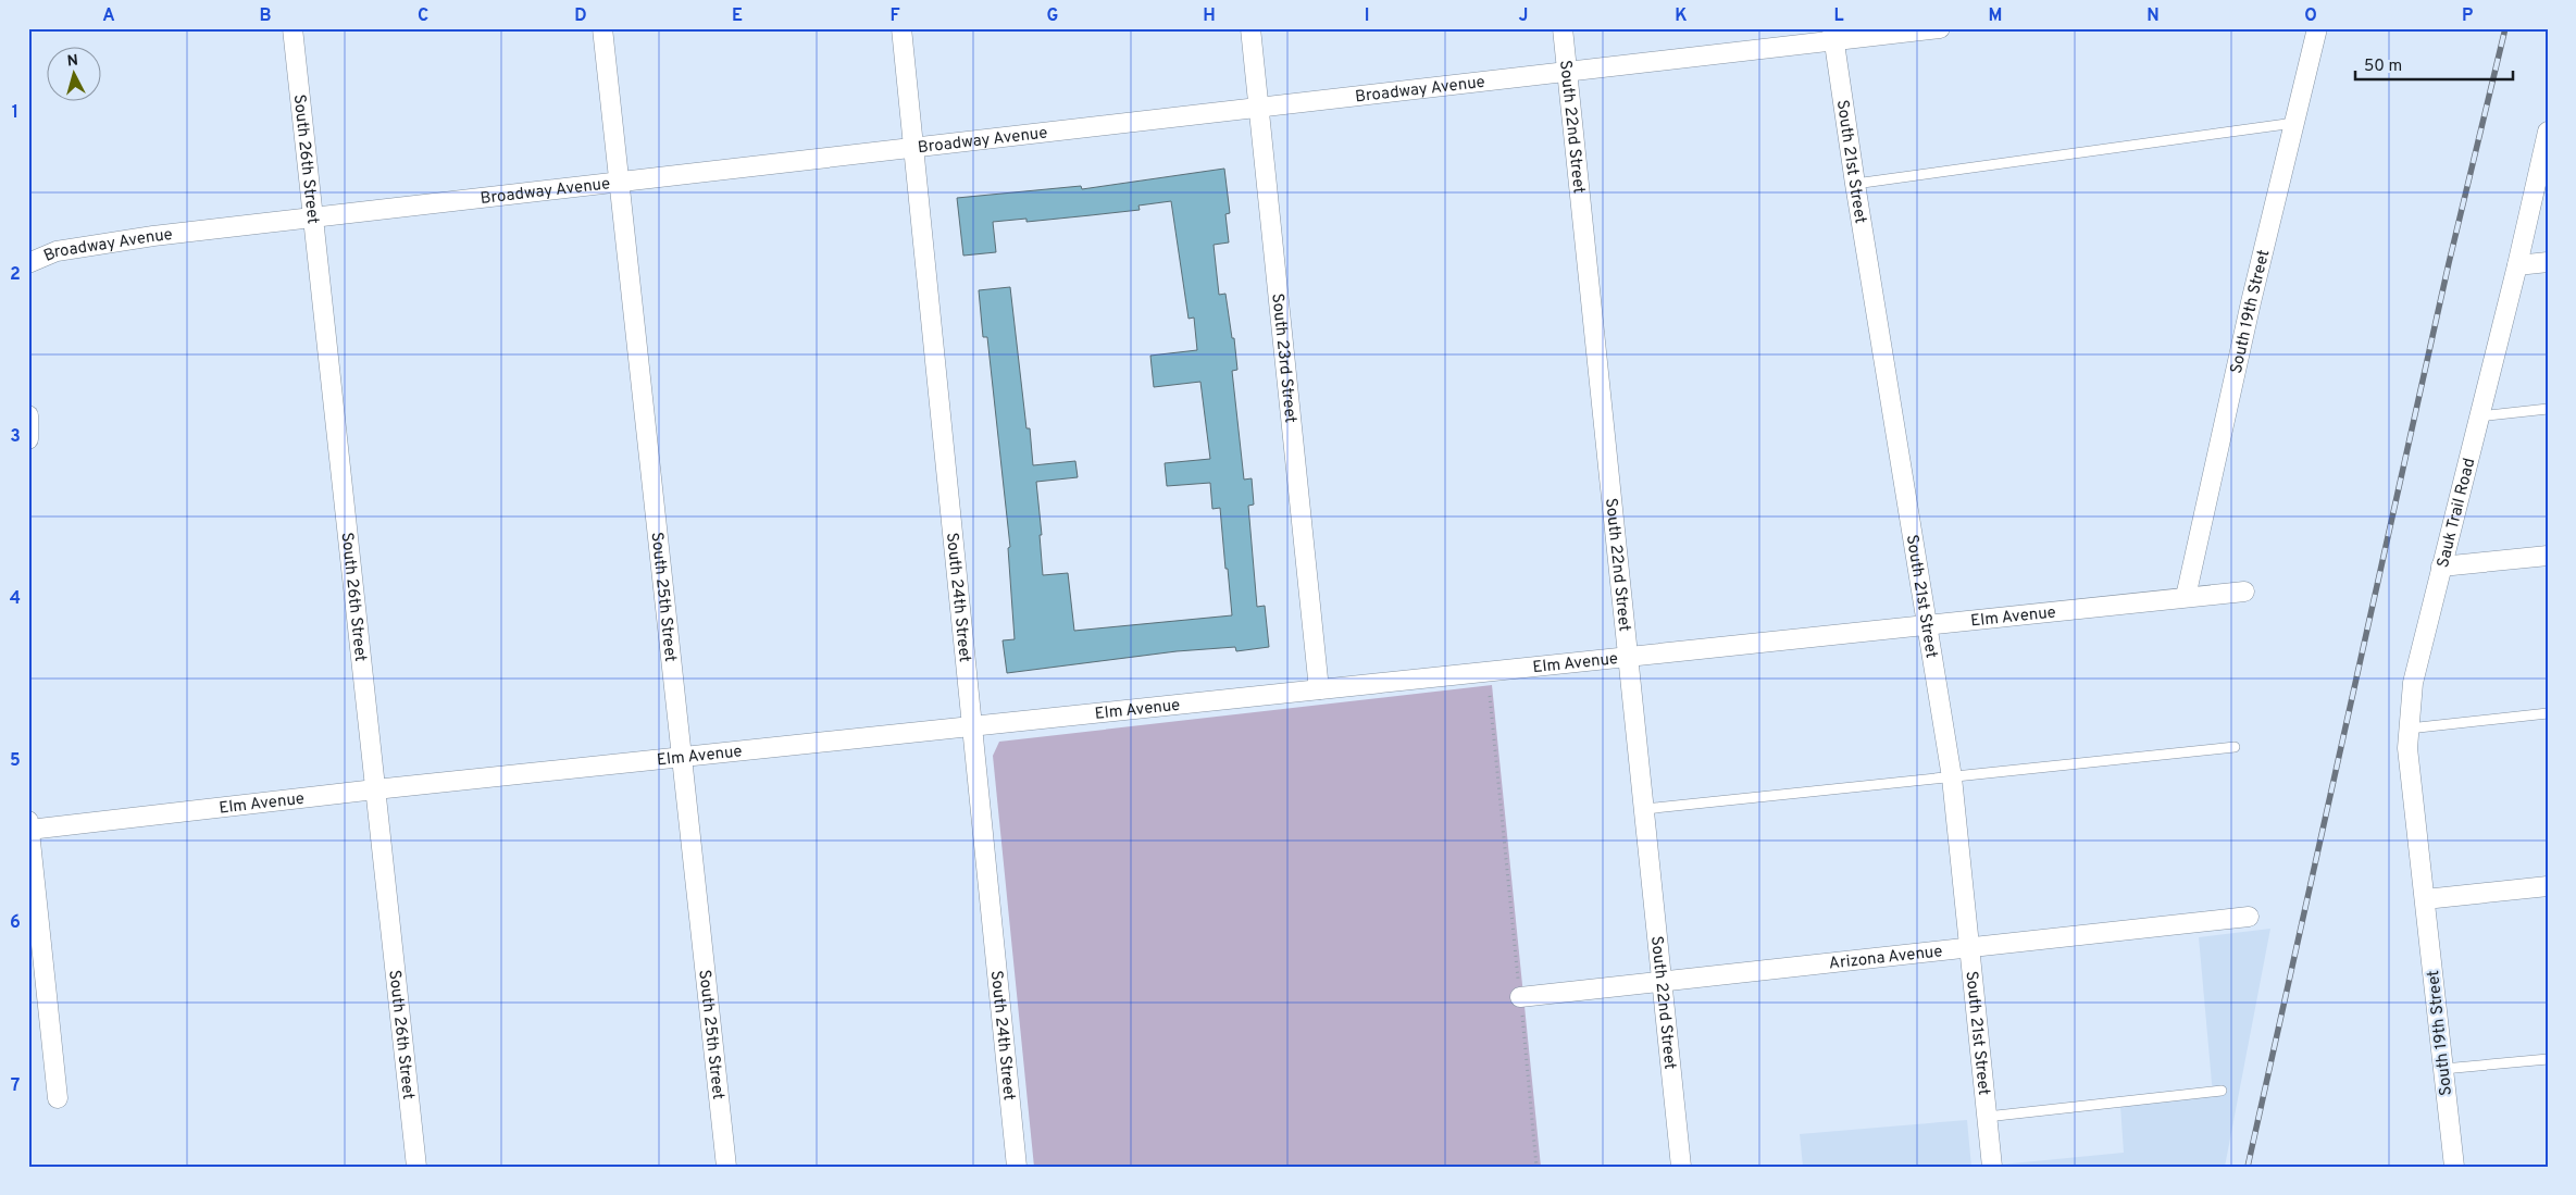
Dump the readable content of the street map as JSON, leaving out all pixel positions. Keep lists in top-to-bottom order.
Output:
{
  "streets": {
    "street": [
      "Broadway Avenue",
      "South 22nd Street",
      "South 26th Street",
      "South 21st Street",
      "South 19th Street",
      "South 23rd Street",
      "Sauk Trail Road",
      "South 25th Street",
      "South 24th Street",
      "Elm Avenue",
      "Arizona Avenue"
    ]
  },
  "crossings": [
    ["Broadway Avenue", "South 22nd Street"],
    ["Broadway Avenue", "South 26th Street"],
    ["Broadway Avenue", "South 21st Street"],
    ["Broadway Avenue", "South 23rd Street"],
    ["Broadway Avenue", "South 25th Street"],
    ["Broadway Avenue", "South 24th Street"],
    ["South 22nd Street", "Elm Avenue"],
    ["South 22nd Street", "Arizona Avenue"],
    ["South 26th Street", "Elm Avenue"],
    ["South 21st Street", "Elm Avenue"],
    ["South 21st Street", "Arizona Avenue"],
    ["South 19th Street", "Sauk Trail Road"],
    ["South 19th Street", "Elm Avenue"],
    ["South 23rd Street", "Elm Avenue"],
    ["South 25th Street", "Elm Avenue"],
    ["South 24th Street", "Elm Avenue"]
  ],
  "scale_bar": "50 m",
  "north": "top",
  "grid": {
    "columns": [
      "A",
      "B",
      "C",
      "D",
      "E",
      "F",
      "G",
      "H",
      "I",
      "J",
      "K",
      "L",
      "M",
      "N",
      "O",
      "P"
    ],
    "rows": [
      "1",
      "2",
      "3",
      "4",
      "5",
      "6",
      "7"
    ]
  }
}
